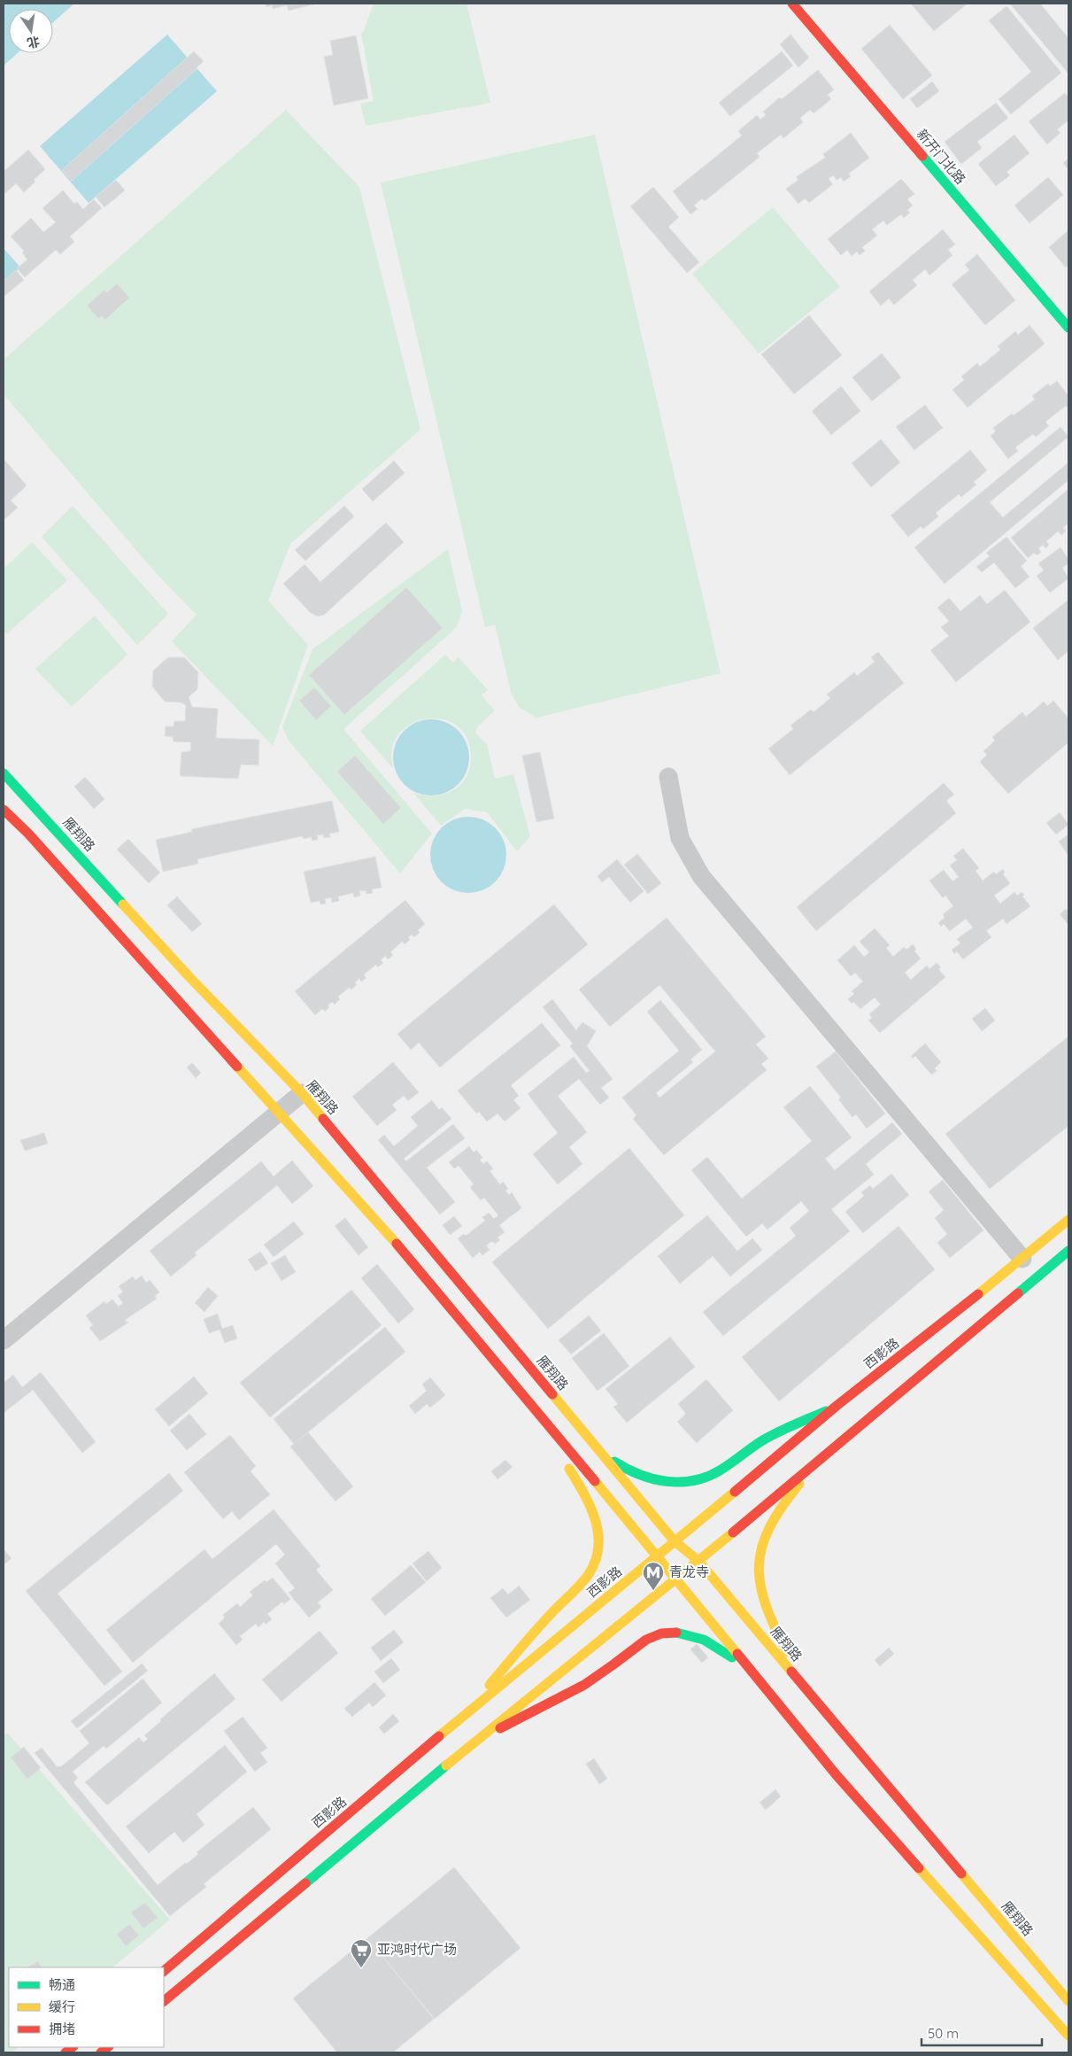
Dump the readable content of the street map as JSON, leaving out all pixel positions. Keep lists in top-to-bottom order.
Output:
{
  "streets": {
    "main road": ["新开门北路", "雁翔路", "西影路"]
  },
  "crossings": [
    ["雁翔路", "西影路"]
  ],
  "places": {
    "metro station": ["青龙寺"],
    "supermarket": ["亚鸿时代广场"]
  },
  "legend": ["畅通", "缓行", "拥堵"],
  "scale_bar": "50 m",
  "north": "bottom"
}
